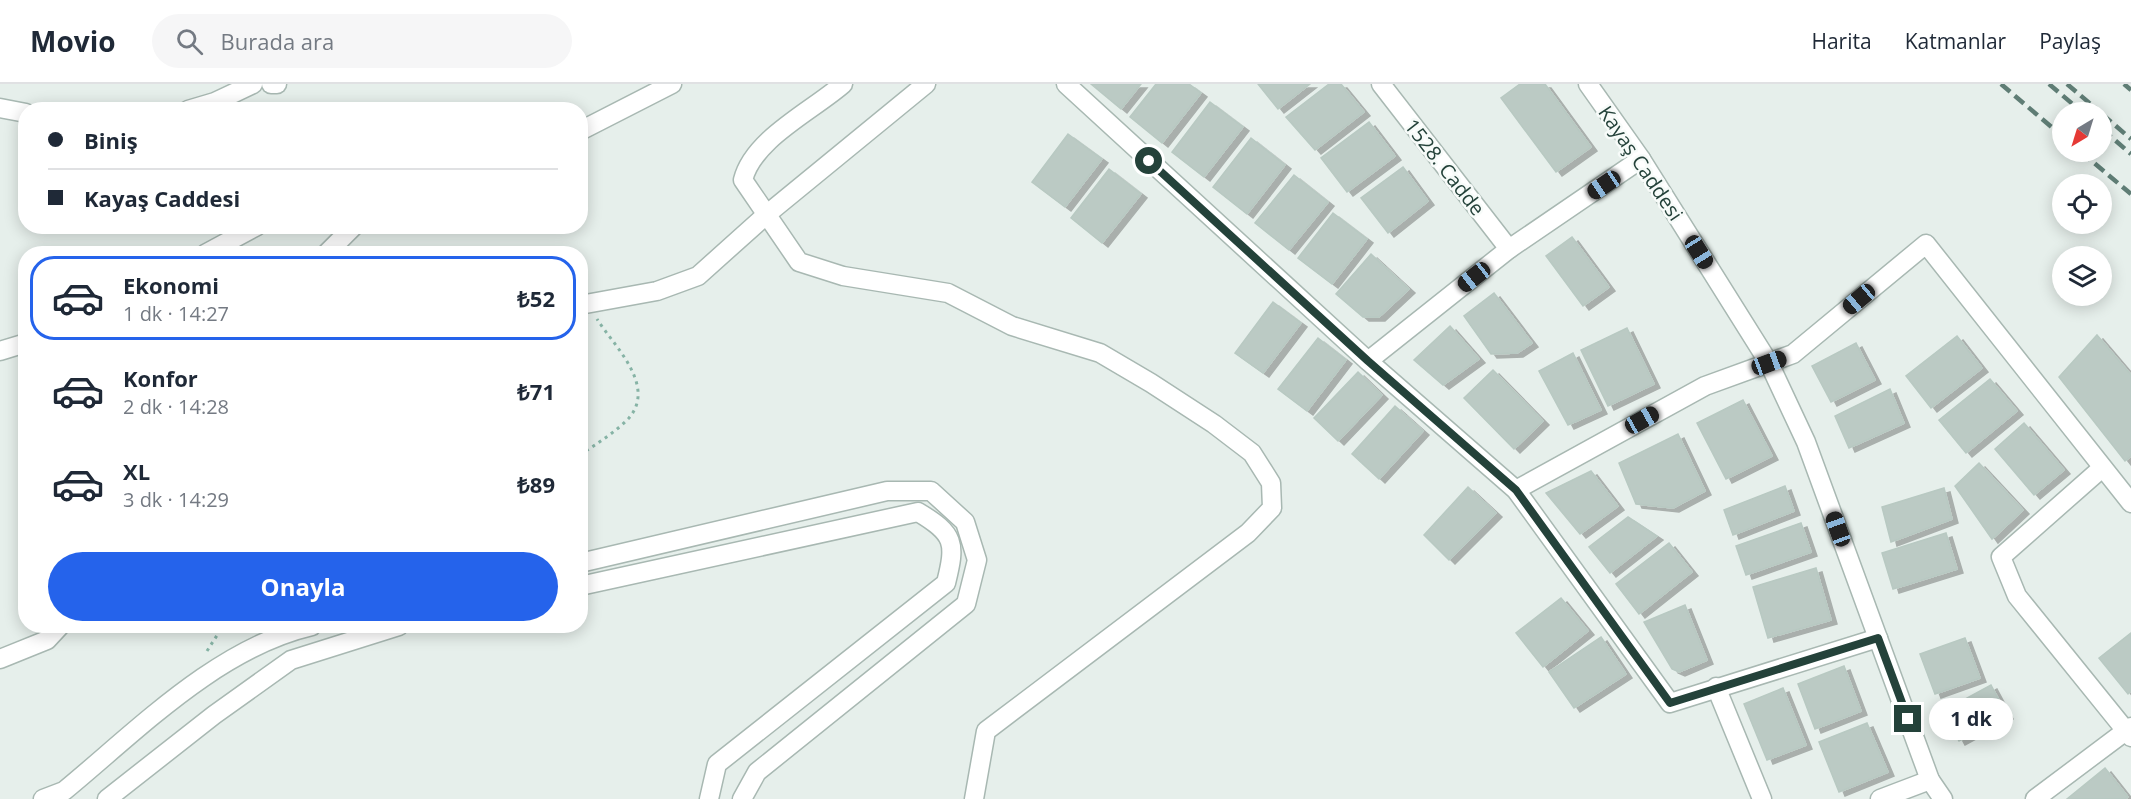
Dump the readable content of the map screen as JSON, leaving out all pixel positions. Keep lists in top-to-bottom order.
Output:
{
  "streets": {
    "street": ["Kayaş Caddesi", "1528. Cadde"]
  },
  "north": "bottom left",
  "page": {
    "header": "Movio",
    "search": "Burada ara",
    "nav": ["Harita", "Katmanlar", "Paylaş"],
    "banner": ["Biniş", "Kayaş Caddesi"],
    "list": [
      {
        "name": "Ekonomi",
        "note": "1 dk · 14:27",
        "value": "₺52"
      },
      {
        "name": "Konfor",
        "note": "2 dk · 14:28",
        "value": "₺71"
      },
      {
        "name": "XL",
        "note": "3 dk · 14:29",
        "value": "₺89"
      }
    ],
    "buttons": "Onayla",
    "bubble": "1 dk"
  }
}
